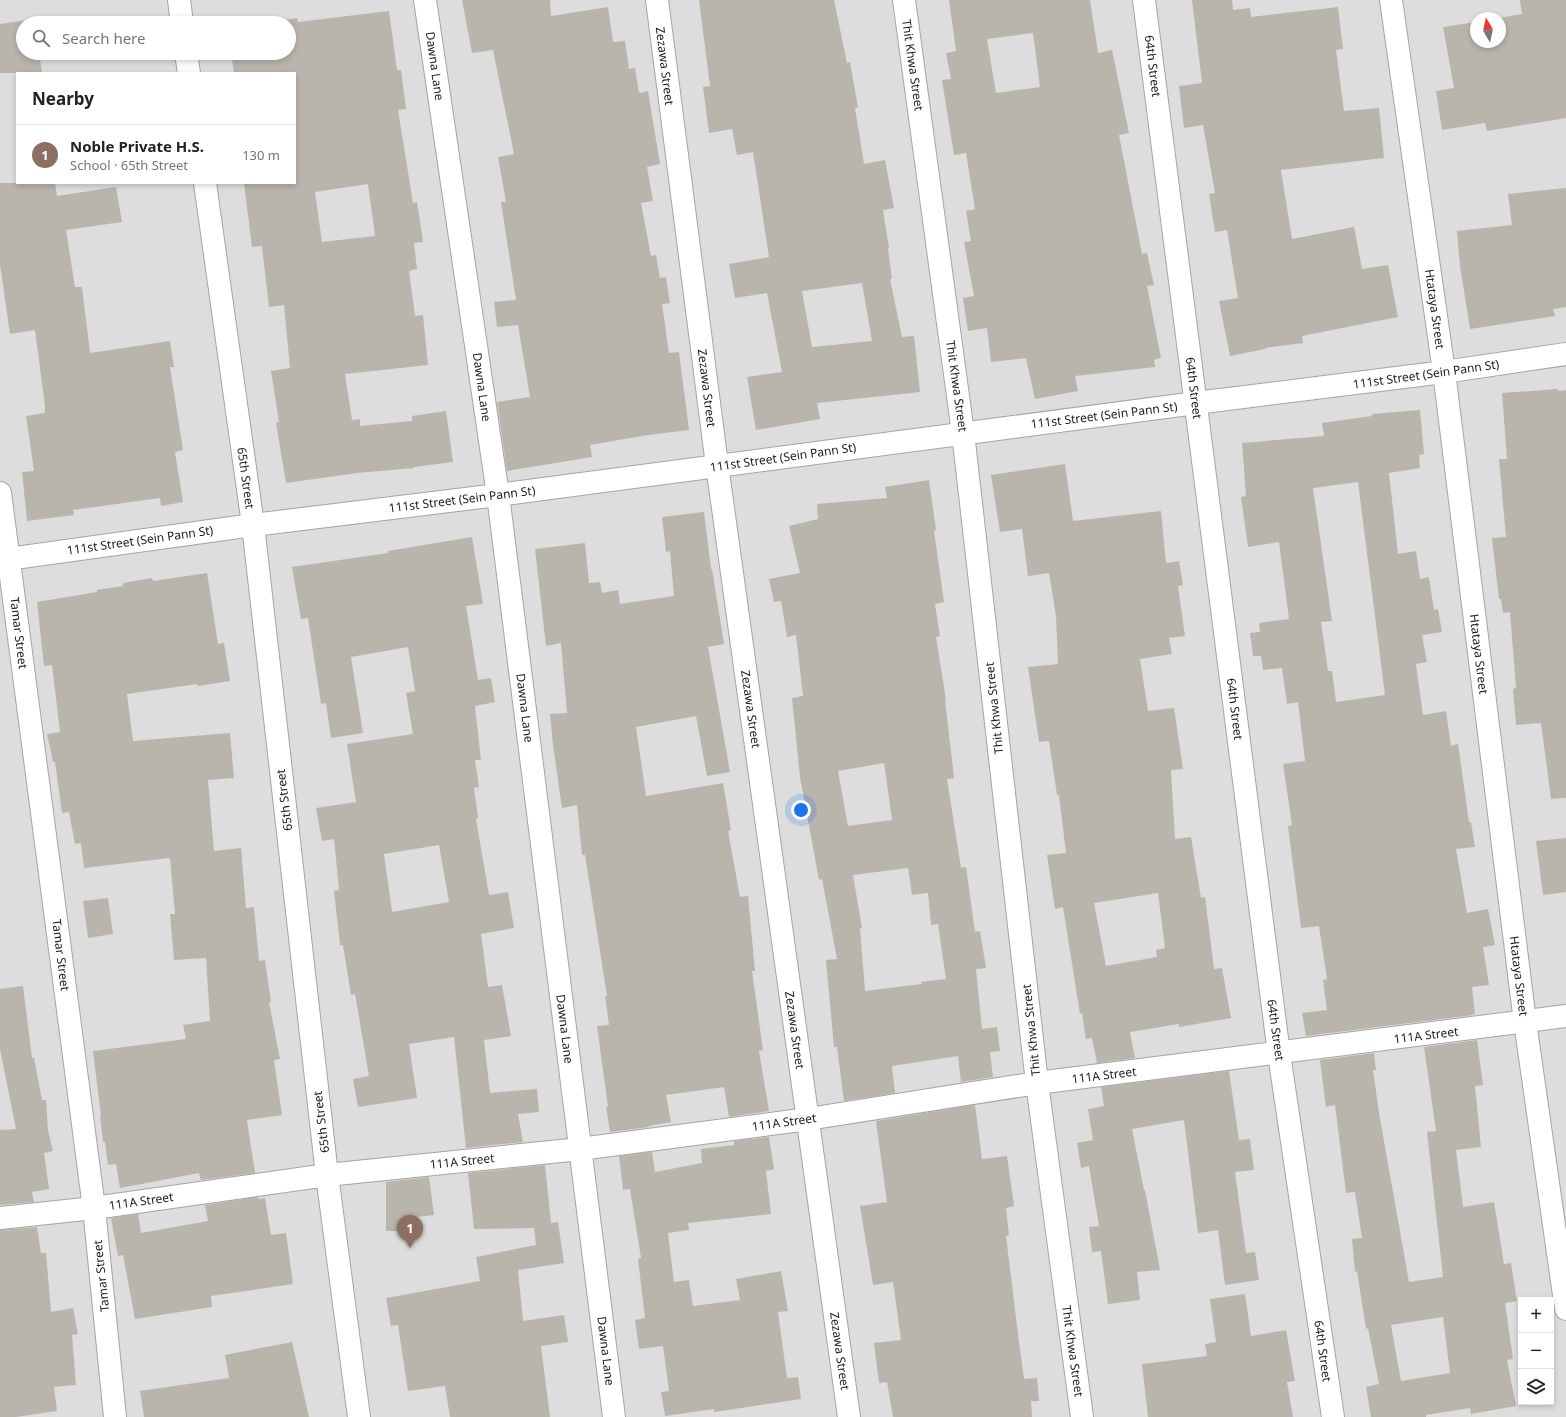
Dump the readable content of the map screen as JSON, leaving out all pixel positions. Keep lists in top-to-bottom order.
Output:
{
  "streets": {
    "street": [
      "Thit Khwa Street",
      "Dawna Lane",
      "Zezawa Street",
      "64th Street",
      "Htataya Street",
      "111st Street (Sein Pann St)",
      "65th Street",
      "Tamar Street",
      "111A Street"
    ]
  },
  "crossings": [
    ["Thit Khwa Street", "111st Street (Sein Pann St)"],
    ["Thit Khwa Street", "111A Street"],
    ["Dawna Lane", "111st Street (Sein Pann St)"],
    ["Dawna Lane", "111A Street"],
    ["Zezawa Street", "111st Street (Sein Pann St)"],
    ["Zezawa Street", "111A Street"],
    ["64th Street", "111st Street (Sein Pann St)"],
    ["64th Street", "111A Street"],
    ["Htataya Street", "111st Street (Sein Pann St)"],
    ["Htataya Street", "111A Street"],
    ["111st Street (Sein Pann St)", "65th Street"],
    ["111st Street (Sein Pann St)", "Tamar Street"],
    ["65th Street", "111A Street"],
    ["Tamar Street", "111A Street"]
  ],
  "north": "top",
  "page": {
    "search": "Search here",
    "heading": "Nearby",
    "list": [
      {
        "mark": "1",
        "name": "Noble Private H.S.",
        "note": "School · 65th Street",
        "value": "130 m"
      }
    ],
    "pins": "1",
    "map_buttons": ["+", "−"]
  }
}
